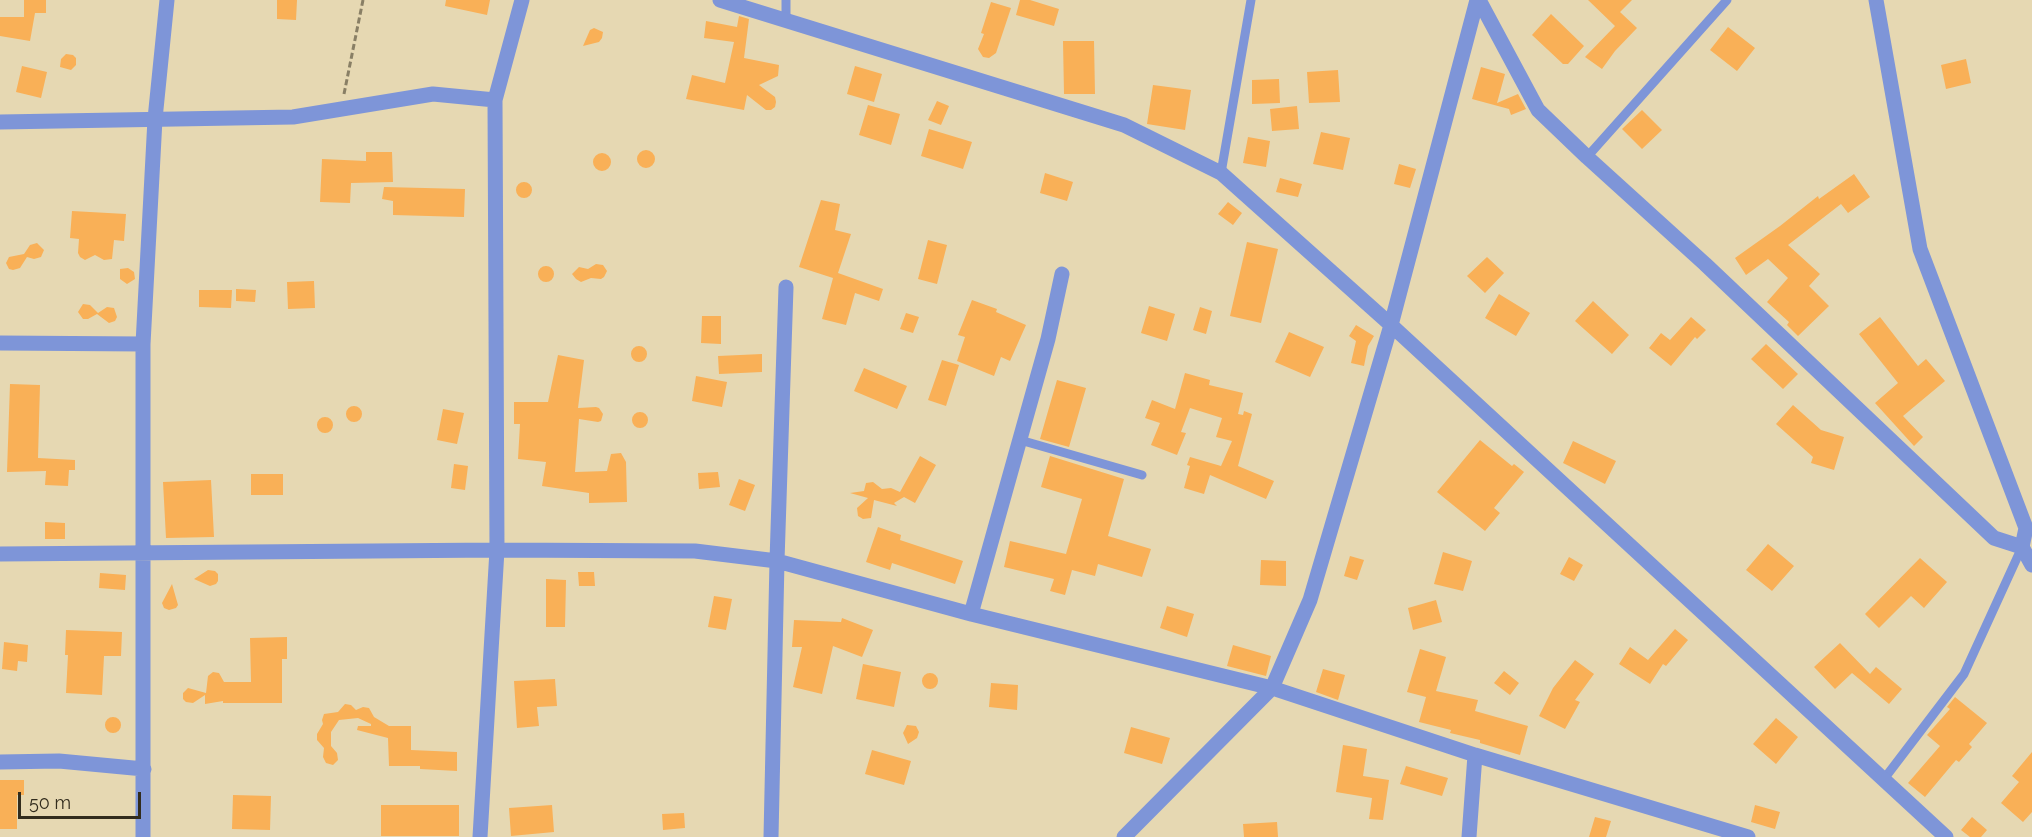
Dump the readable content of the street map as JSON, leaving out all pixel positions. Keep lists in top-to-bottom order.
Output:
{
  "scale_bar": "50 m"
}
